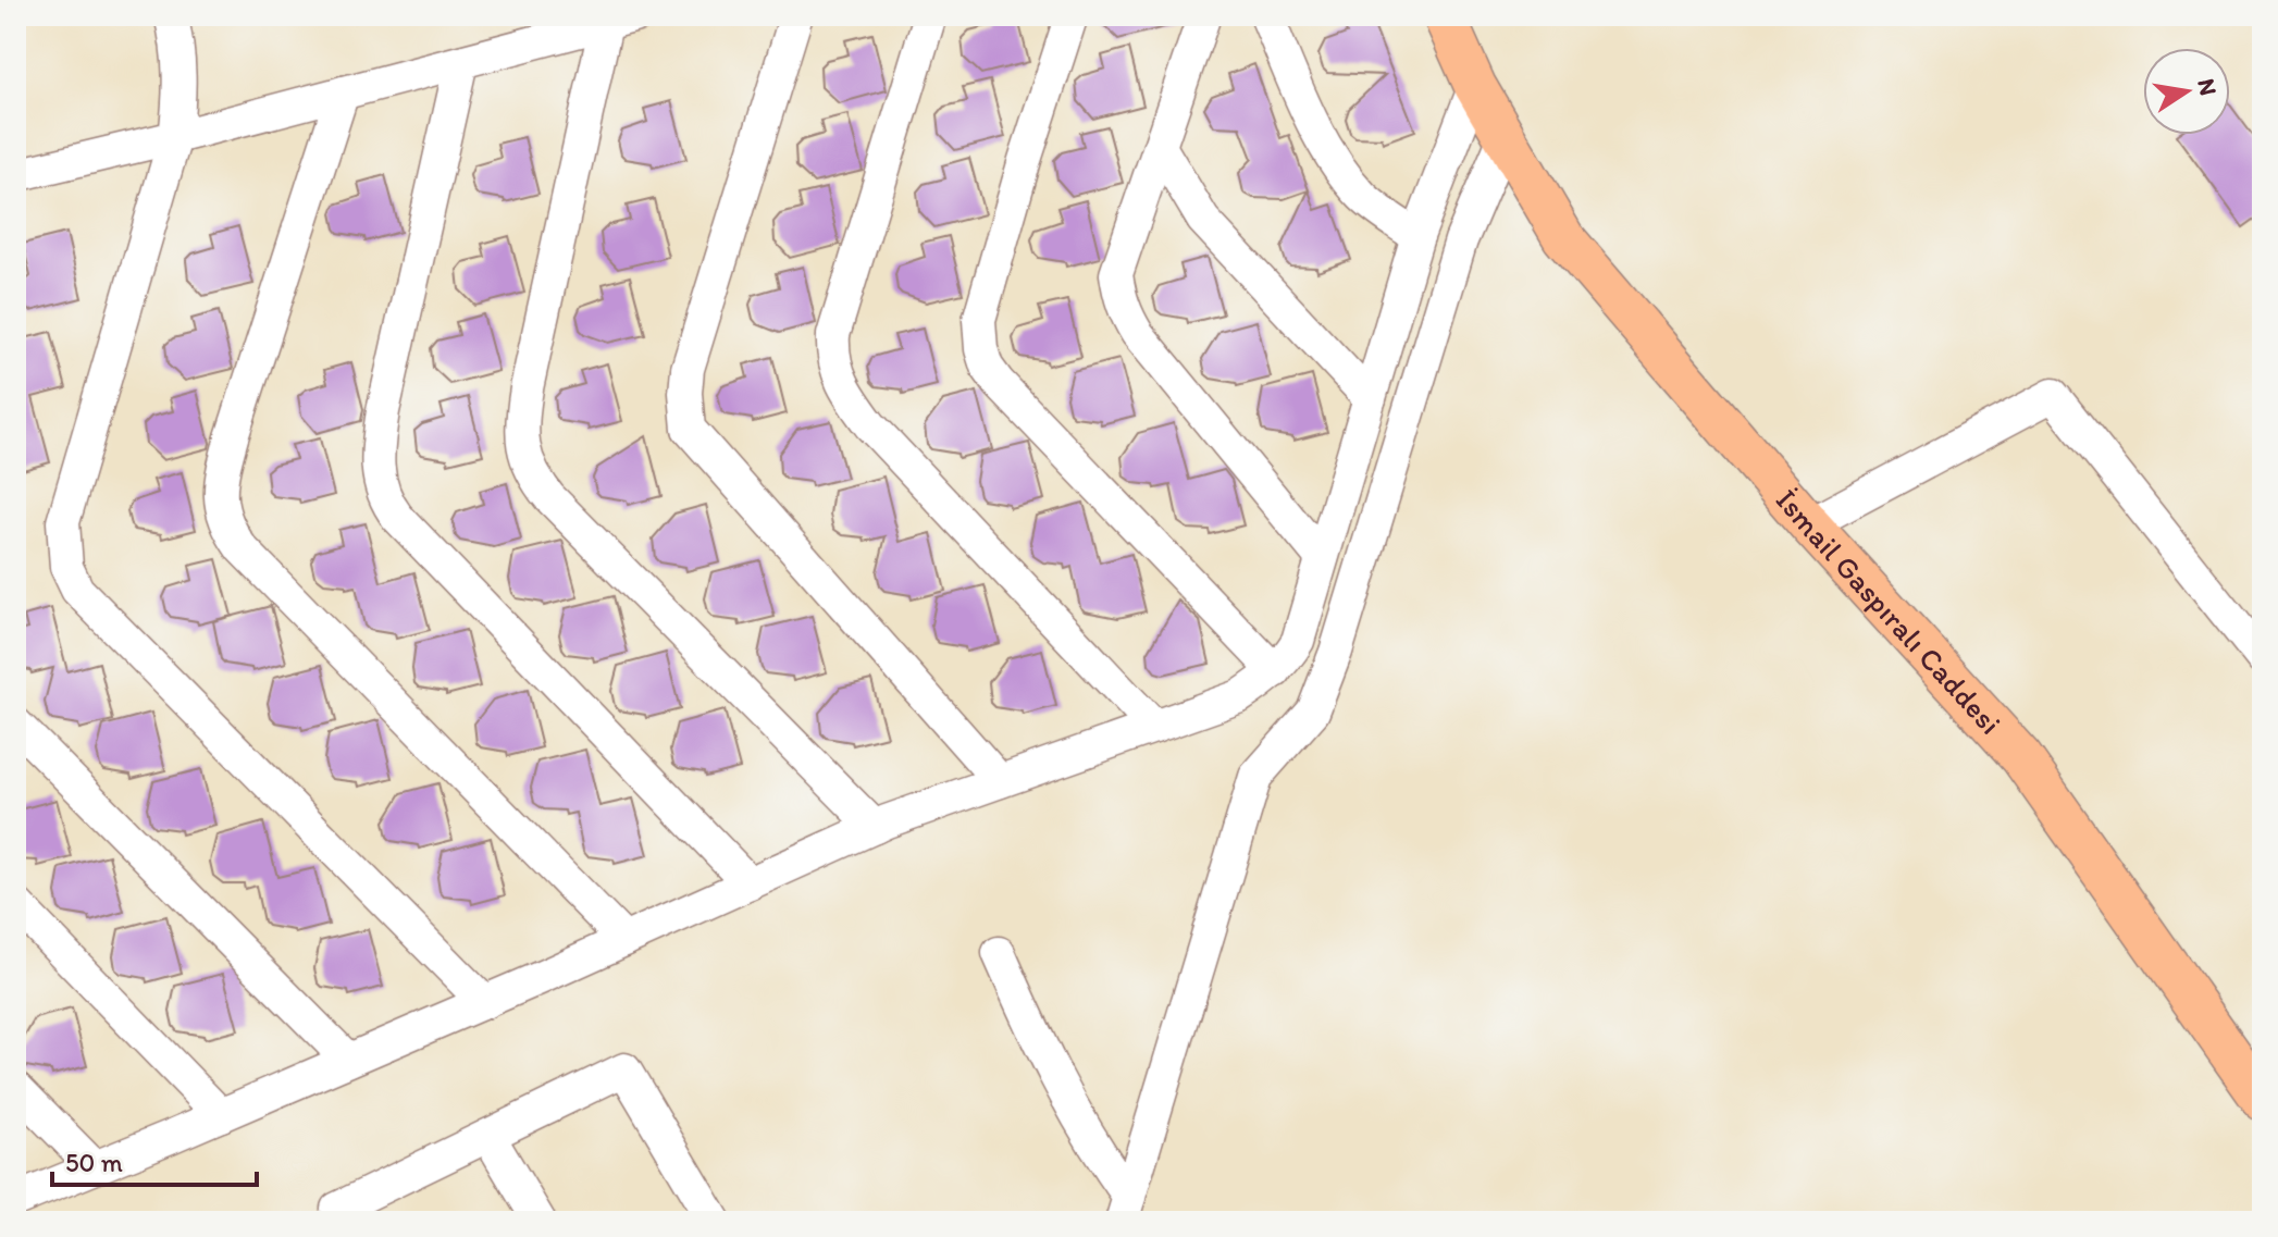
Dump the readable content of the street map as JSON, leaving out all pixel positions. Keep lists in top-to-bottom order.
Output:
{
  "streets": {
    "main road": ["İsmail Gaspıralı Caddesi"]
  },
  "scale_bar": "50 m",
  "north": "right"
}
